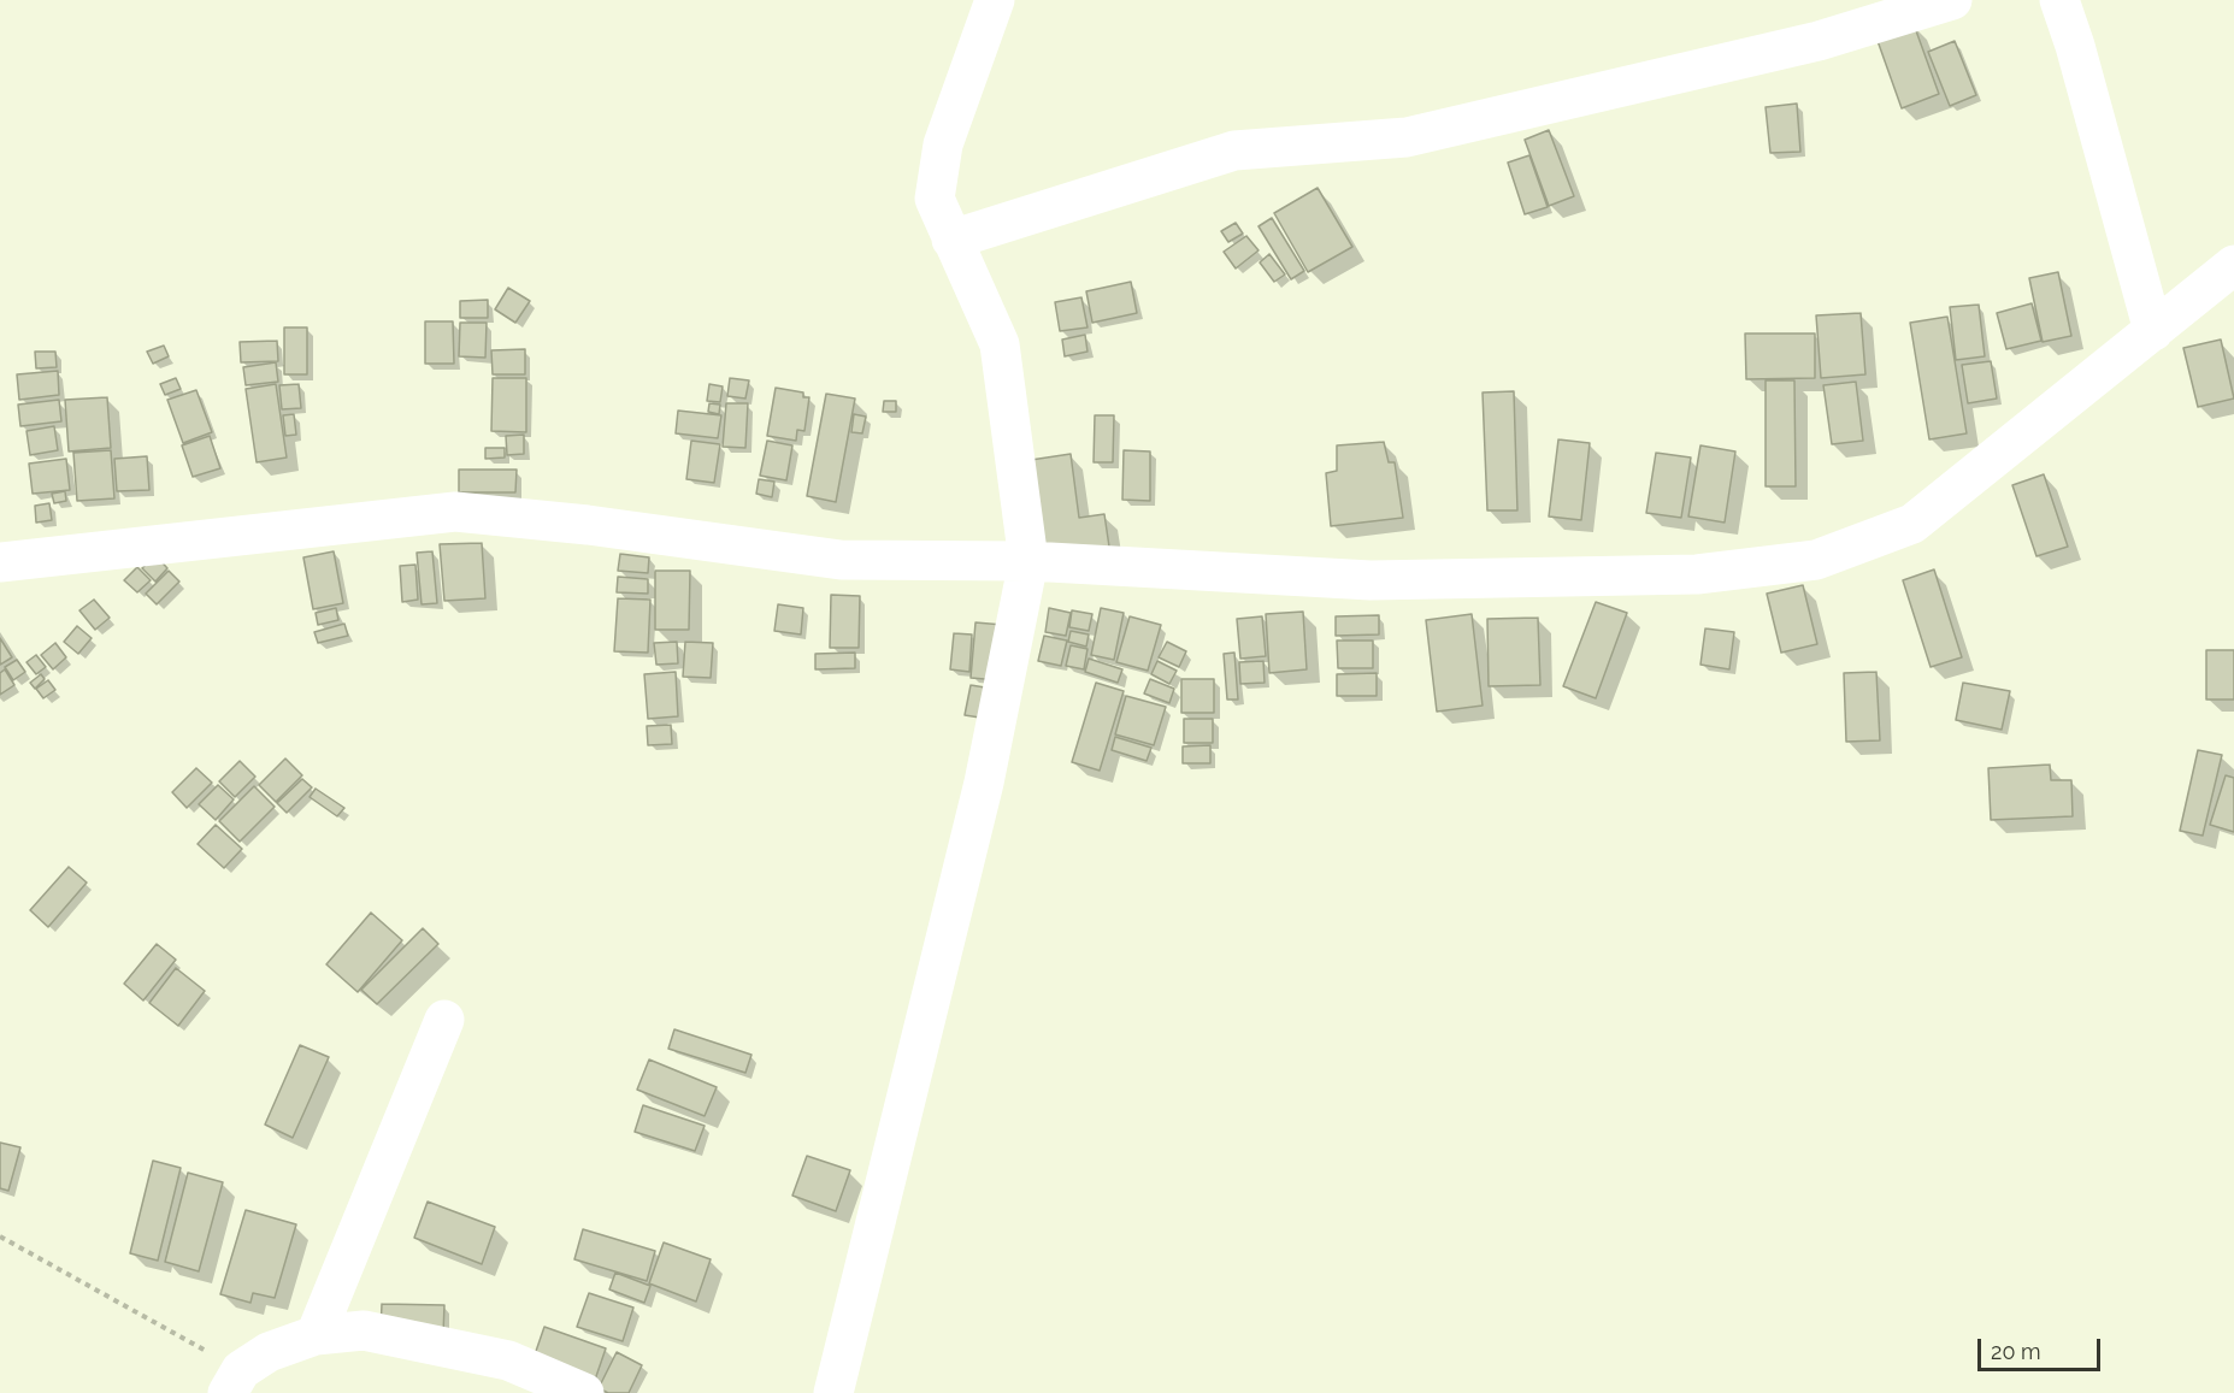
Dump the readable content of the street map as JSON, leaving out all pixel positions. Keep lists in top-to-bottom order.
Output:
{
  "scale_bar": "20 m"
}
